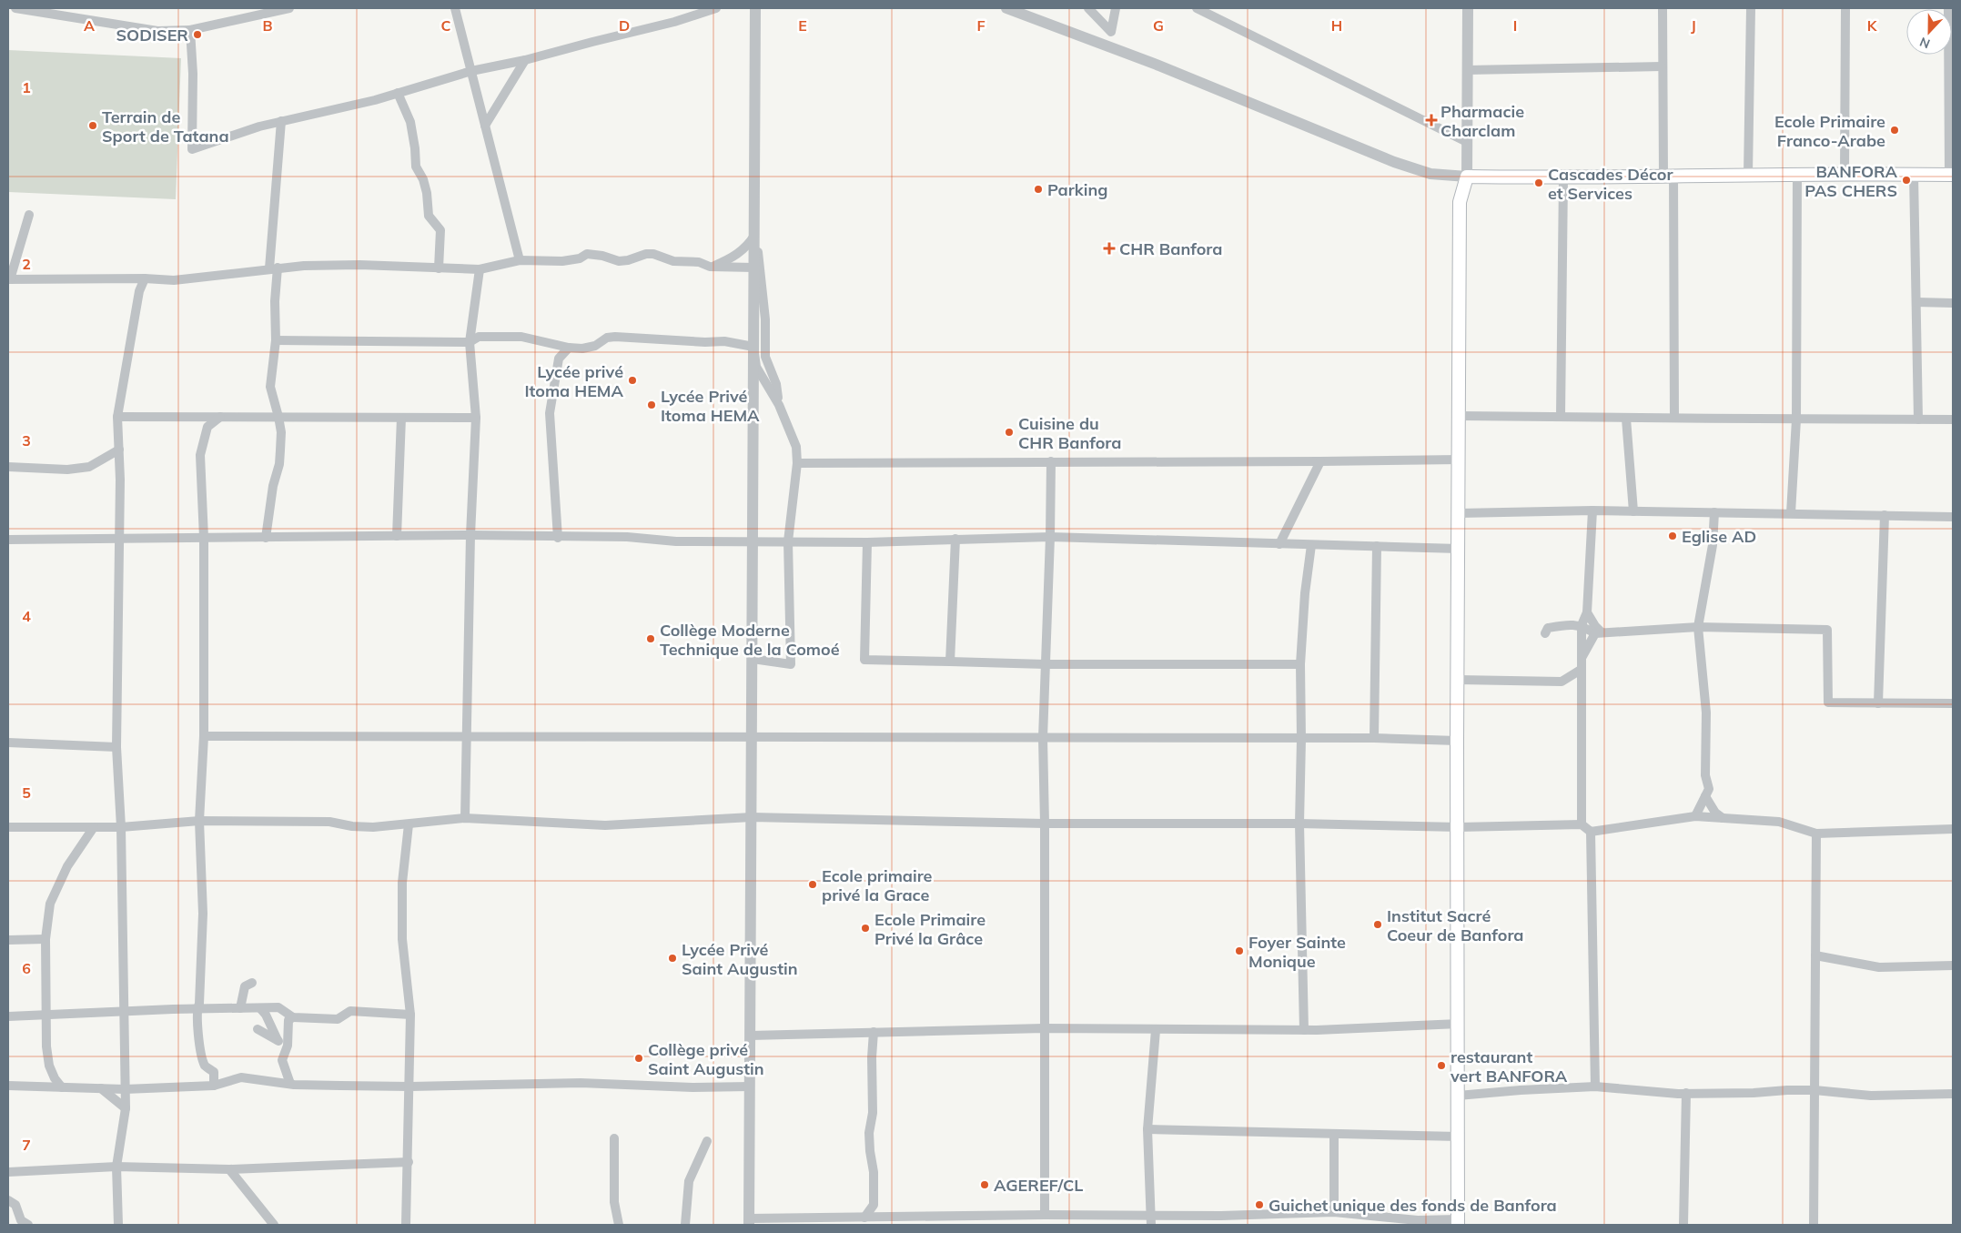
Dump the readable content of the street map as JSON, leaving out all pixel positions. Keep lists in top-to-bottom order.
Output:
{
  "places": {
    "other": [
      "SODISER",
      "Terrain de Sport de Tatana",
      "Ecole Primaire Franco-Arabe",
      "BANFORA PAS CHERS",
      "Cascades Décor et Services",
      "Parking",
      "Lycée privé Itoma HEMA",
      "Lycée Privé Itoma HEMA",
      "Cuisine du CHR Banfora",
      "Eglise AD",
      "Collège Moderne Technique de la Comoé",
      "Ecole primaire privé la Grace",
      "Institut Sacré Coeur de Banfora",
      "Ecole Primaire Privé la Grâce",
      "Foyer Sainte Monique",
      "Lycée Privé Saint Augustin",
      "Collège privé Saint Augustin",
      "restaurant vert BANFORA",
      "AGEREF/CL",
      "Guichet unique des fonds de Banfora"
    ],
    "health": ["Pharmacie Charclam", "CHR Banfora"]
  },
  "north": "bottom",
  "grid": {
    "columns": [
      "A",
      "B",
      "C",
      "D",
      "E",
      "F",
      "G",
      "H",
      "I",
      "J",
      "K"
    ],
    "rows": [
      "1",
      "2",
      "3",
      "4",
      "5",
      "6",
      "7"
    ]
  }
}
